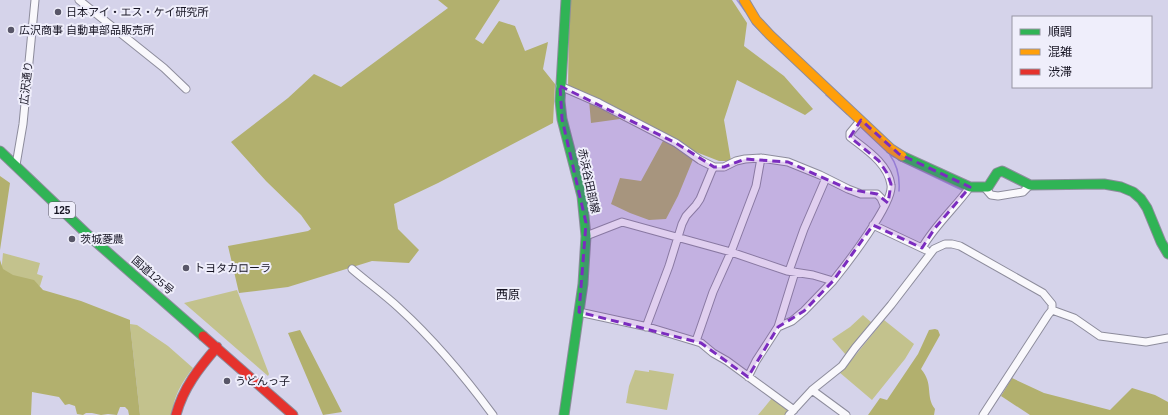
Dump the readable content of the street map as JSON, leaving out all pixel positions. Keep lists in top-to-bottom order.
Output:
{
  "streets": {
    "main road": ["赤浜谷田部線", "125", "国道125号"],
    "street": ["広沢通り"]
  },
  "crossings": [
    ["広沢通り", "国道125号"]
  ],
  "districts": ["西原"],
  "places": [
    "日本アイ・エス・ケイ研究所",
    "広沢商事 自動車部品販売所",
    "茨城菱農",
    "トヨタカローラ",
    "うどんっ子"
  ],
  "legend": ["順調", "混雑", "渋滞"]
}
